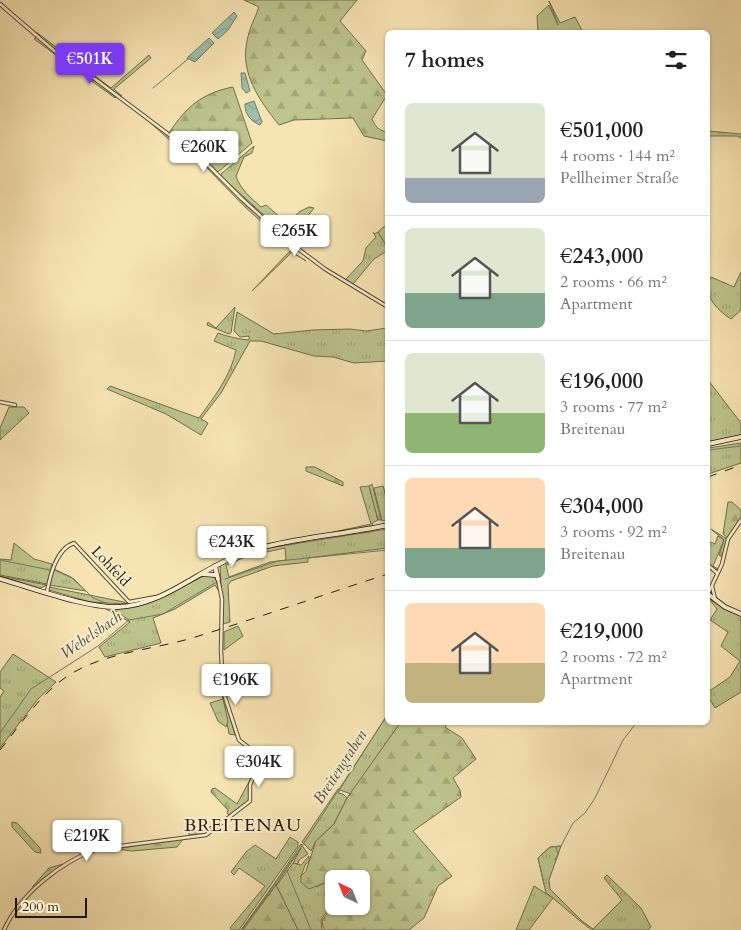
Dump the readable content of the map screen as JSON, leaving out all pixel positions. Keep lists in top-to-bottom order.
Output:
{
  "streets": {
    "street": ["Lohfeld"]
  },
  "districts": ["BREITENAU"],
  "water": ["Webelsbach", "Breitengraben"],
  "scale_bar": "200 m",
  "north": "top left",
  "page": {
    "heading": "7 homes",
    "price": [
      "€501K",
      "€260K",
      "€265K",
      "€243K",
      "€196K",
      "€304K",
      "€219K"
    ],
    "list": [
      {
        "name": "€501,000",
        "note": "4 rooms · 144 m² · Pellheimer Straße"
      },
      {
        "name": "€243,000",
        "note": "2 rooms · 66 m² · Apartment"
      },
      {
        "name": "€196,000",
        "note": "3 rooms · 77 m² · Breitenau"
      },
      {
        "name": "€304,000",
        "note": "3 rooms · 92 m² · Breitenau"
      },
      {
        "name": "€219,000",
        "note": "2 rooms · 72 m² · Apartment"
      }
    ],
    "scale": "200 m"
  }
}
